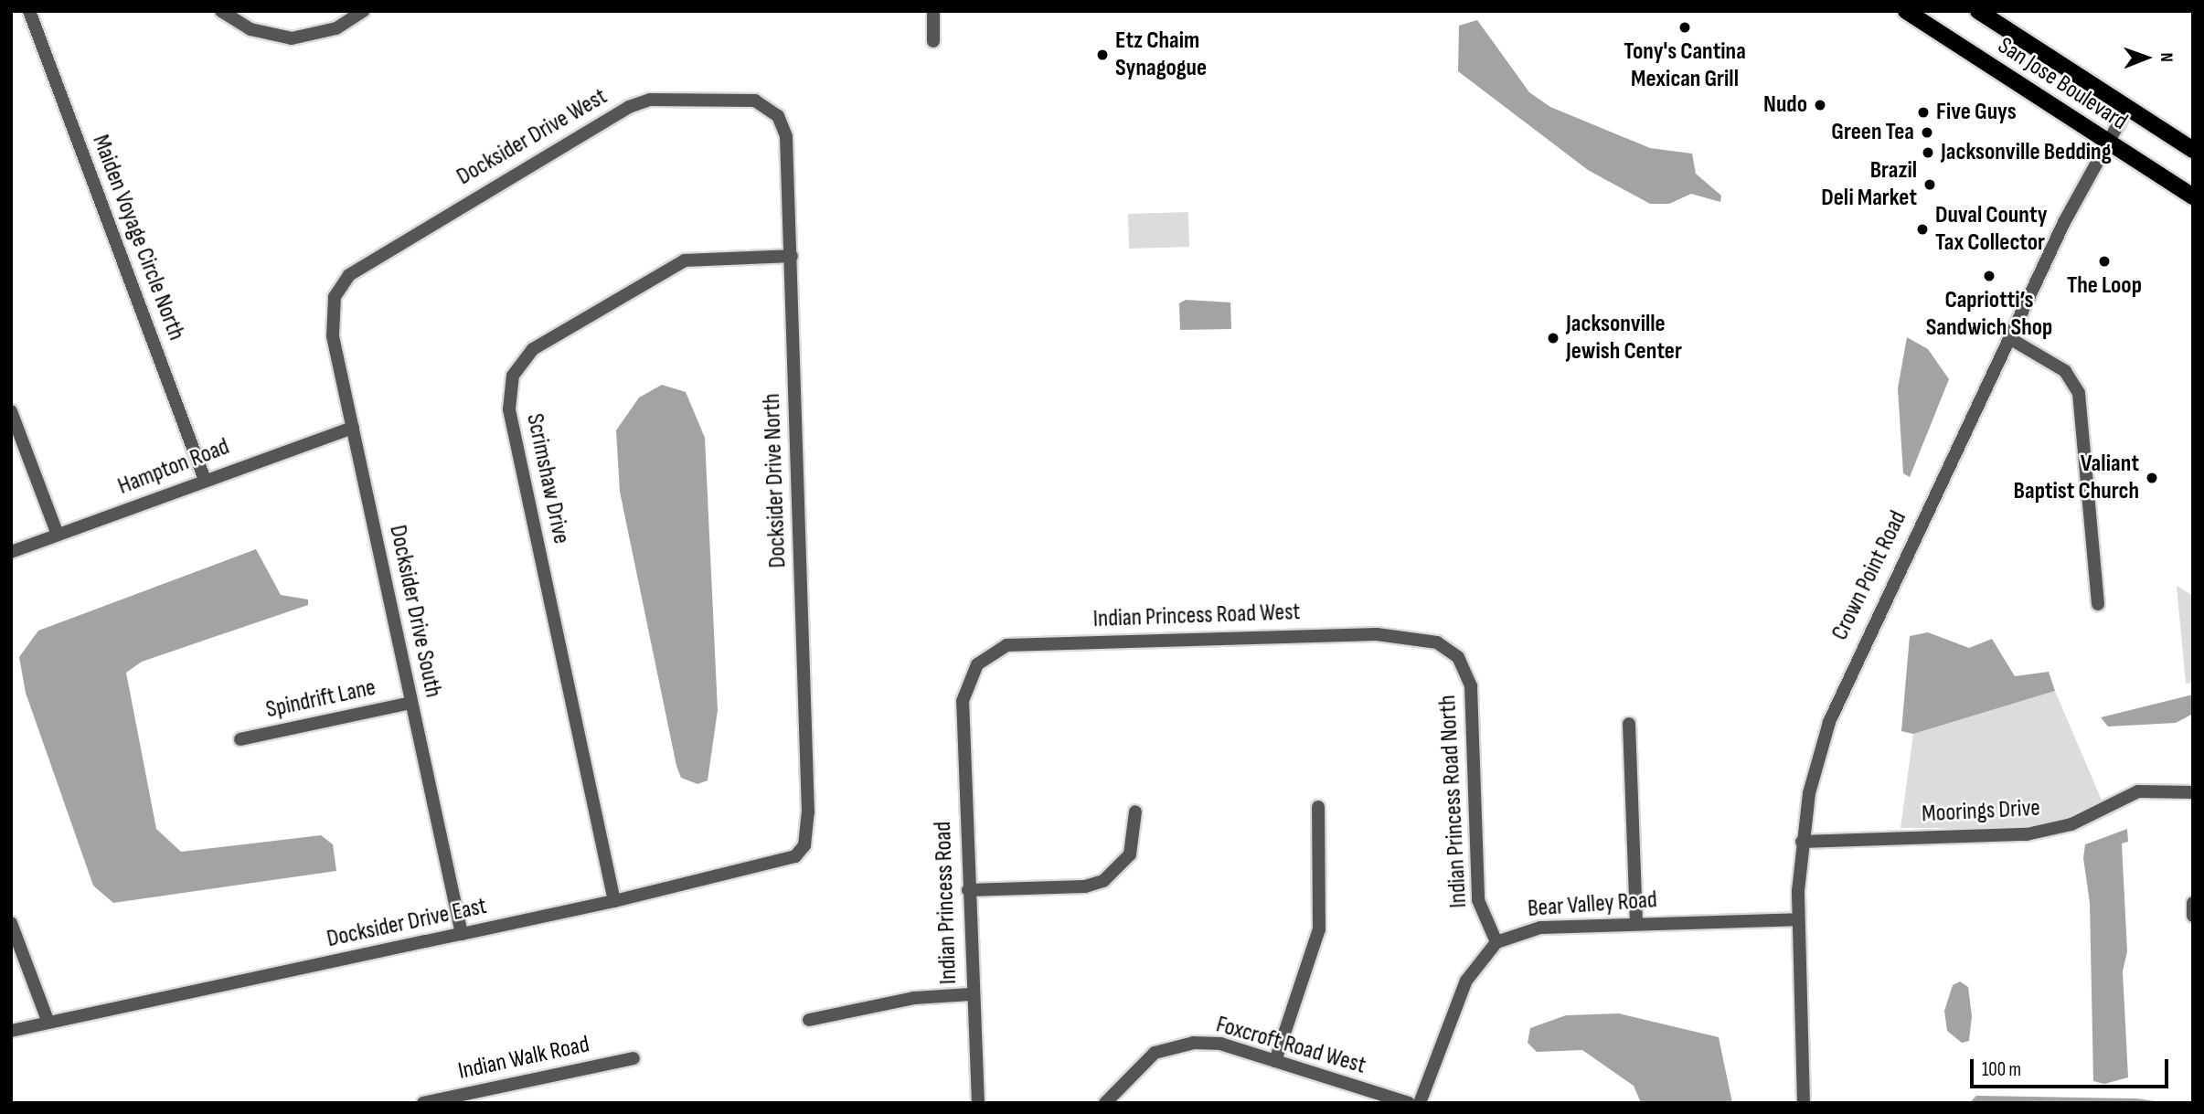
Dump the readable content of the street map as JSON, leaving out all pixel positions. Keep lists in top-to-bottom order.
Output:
{
  "streets": {
    "main road": ["San Jose Boulevard"],
    "street": [
      "Docksider Drive West",
      "Maiden Voyage Circle North",
      "Hampton Road",
      "Scrimshaw Drive",
      "Docksider Drive North",
      "Crown Point Road",
      "Docksider Drive South",
      "Indian Princess Road West",
      "Spindrift Lane",
      "Indian Princess Road North",
      "Moorings Drive",
      "Indian Princess Road",
      "Bear Valley Road",
      "Docksider Drive East",
      "Foxcroft Road West",
      "Indian Walk Road"
    ]
  },
  "crossings": [
    ["San Jose Boulevard", "Crown Point Road"],
    ["Docksider Drive West", "Docksider Drive North"],
    ["Docksider Drive West", "Docksider Drive South"],
    ["Maiden Voyage Circle North", "Hampton Road"],
    ["Hampton Road", "Docksider Drive South"],
    ["Scrimshaw Drive", "Docksider Drive North"],
    ["Scrimshaw Drive", "Docksider Drive East"],
    ["Docksider Drive North", "Docksider Drive East"],
    ["Crown Point Road", "Moorings Drive"],
    ["Crown Point Road", "Bear Valley Road"],
    ["Docksider Drive South", "Spindrift Lane"],
    ["Docksider Drive South", "Docksider Drive East"],
    ["Indian Princess Road West", "Indian Princess Road North"],
    ["Indian Princess Road West", "Indian Princess Road"],
    ["Indian Princess Road North", "Bear Valley Road"]
  ],
  "places": [
    "Tony's Cantina Mexican Grill",
    "Etz Chaim Synagogue",
    "Nudo",
    "Five Guys",
    "Green Tea",
    "Jacksonville Bedding",
    "Brazil Deli Market",
    "Duval County Tax Collector",
    "The Loop",
    "Capriotti’s Sandwich Shop",
    "Jacksonville Jewish Center",
    "Valiant Baptist Church"
  ],
  "scale_bar": "100 m",
  "north": "right"
}
